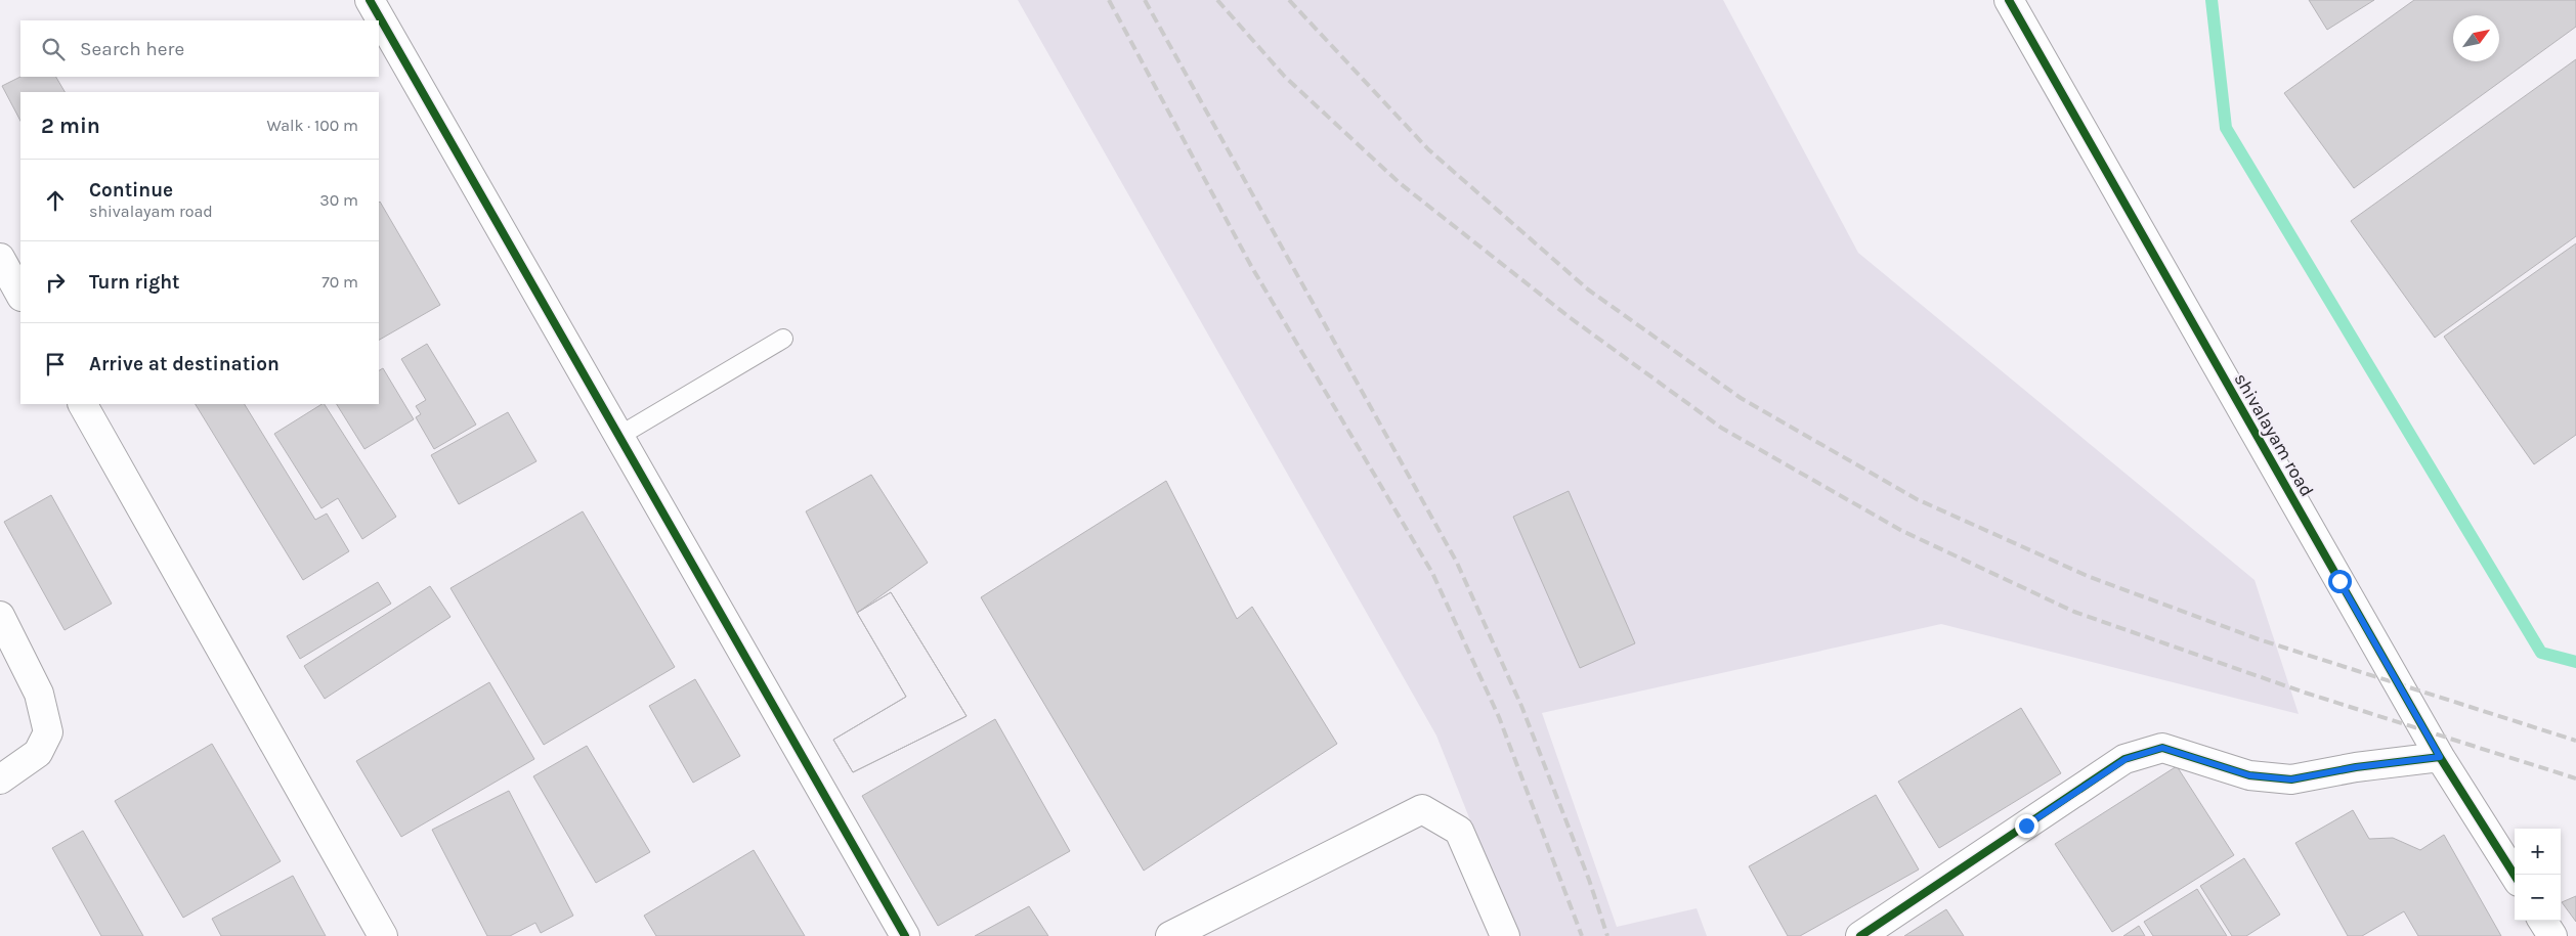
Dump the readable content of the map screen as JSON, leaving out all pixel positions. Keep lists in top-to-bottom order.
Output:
{
  "streets": {
    "street": ["shivalayam road"]
  },
  "north": "top right",
  "page": {
    "search": "Search here",
    "heading": ["2 min", "Walk · 100 m"],
    "list": [
      ["Continue", "shivalayam road", "30 m"],
      ["Turn right", "70 m"],
      "Arrive at destination"
    ],
    "map_buttons": ["+", "−"]
  }
}
